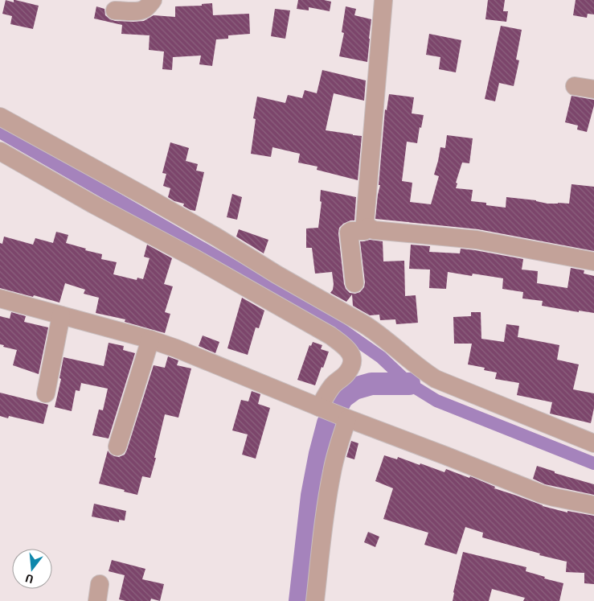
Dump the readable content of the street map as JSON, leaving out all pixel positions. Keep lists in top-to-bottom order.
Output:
{
  "north": "bottom"
}
